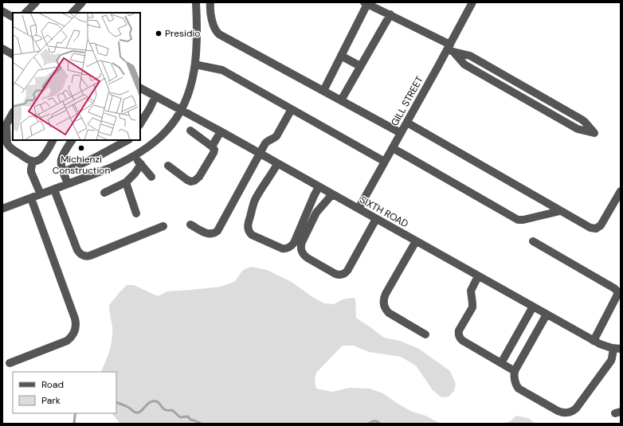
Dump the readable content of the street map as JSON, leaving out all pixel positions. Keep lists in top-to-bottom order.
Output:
{
  "streets": {
    "street": ["GILL STREET", "SIXTH ROAD"]
  },
  "crossings": [
    ["GILL STREET", "SIXTH ROAD"]
  ],
  "places": ["Presidio", "Michienzi Construction"],
  "legend": ["Road", "Park"]
}
